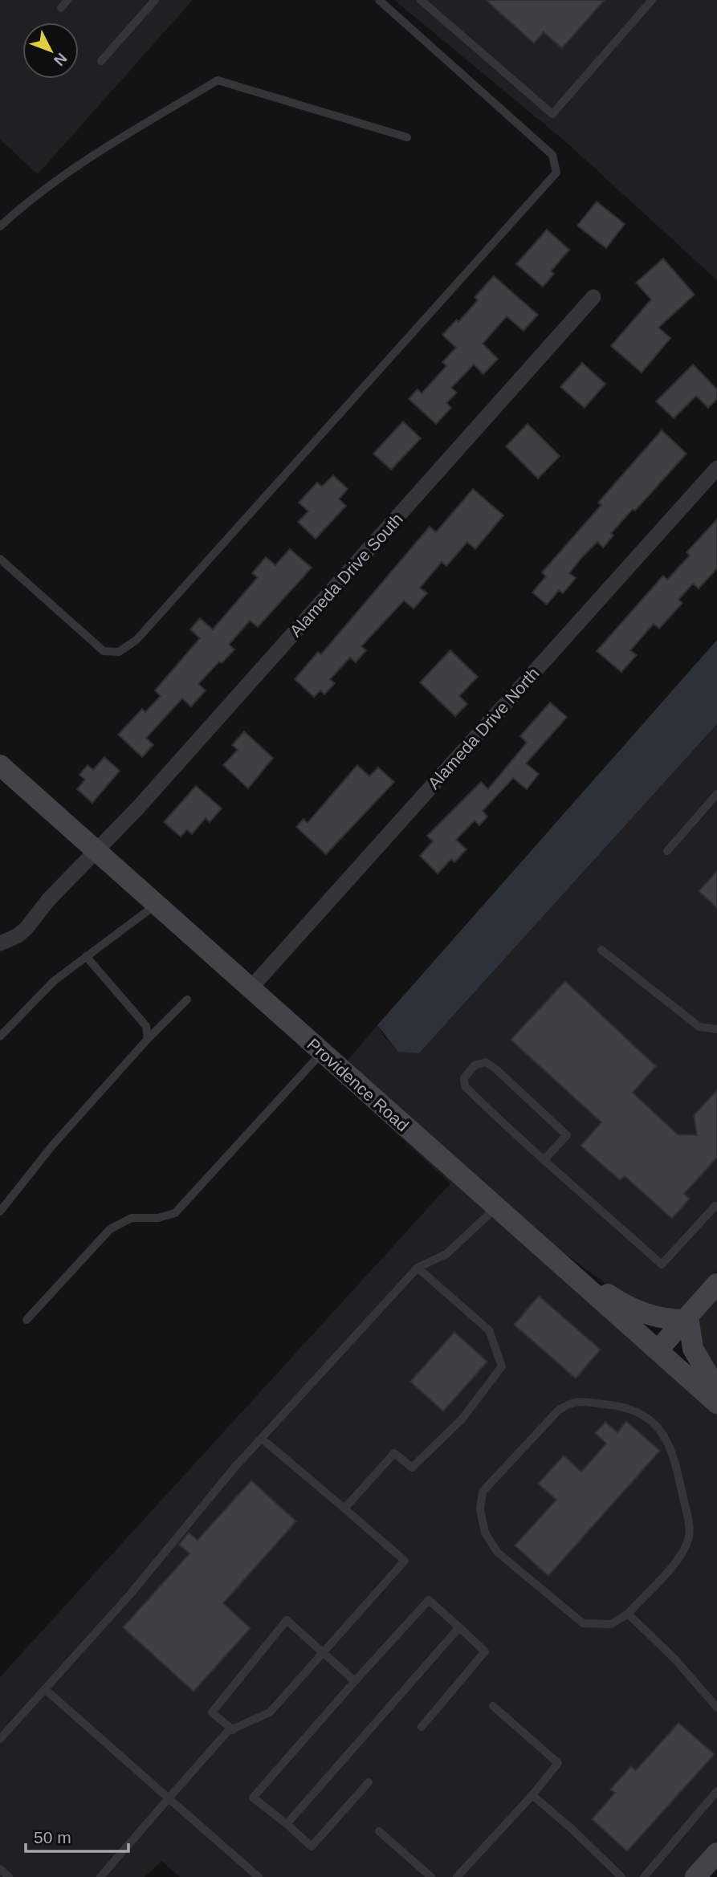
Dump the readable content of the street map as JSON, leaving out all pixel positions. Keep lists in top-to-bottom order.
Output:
{
  "streets": {
    "street": ["Alameda Drive South", "Alameda Drive North", "Providence Road"]
  },
  "crossings": [
    ["Alameda Drive South", "Providence Road"],
    ["Alameda Drive North", "Providence Road"]
  ],
  "scale_bar": "50 m",
  "north": "bottom right"
}
